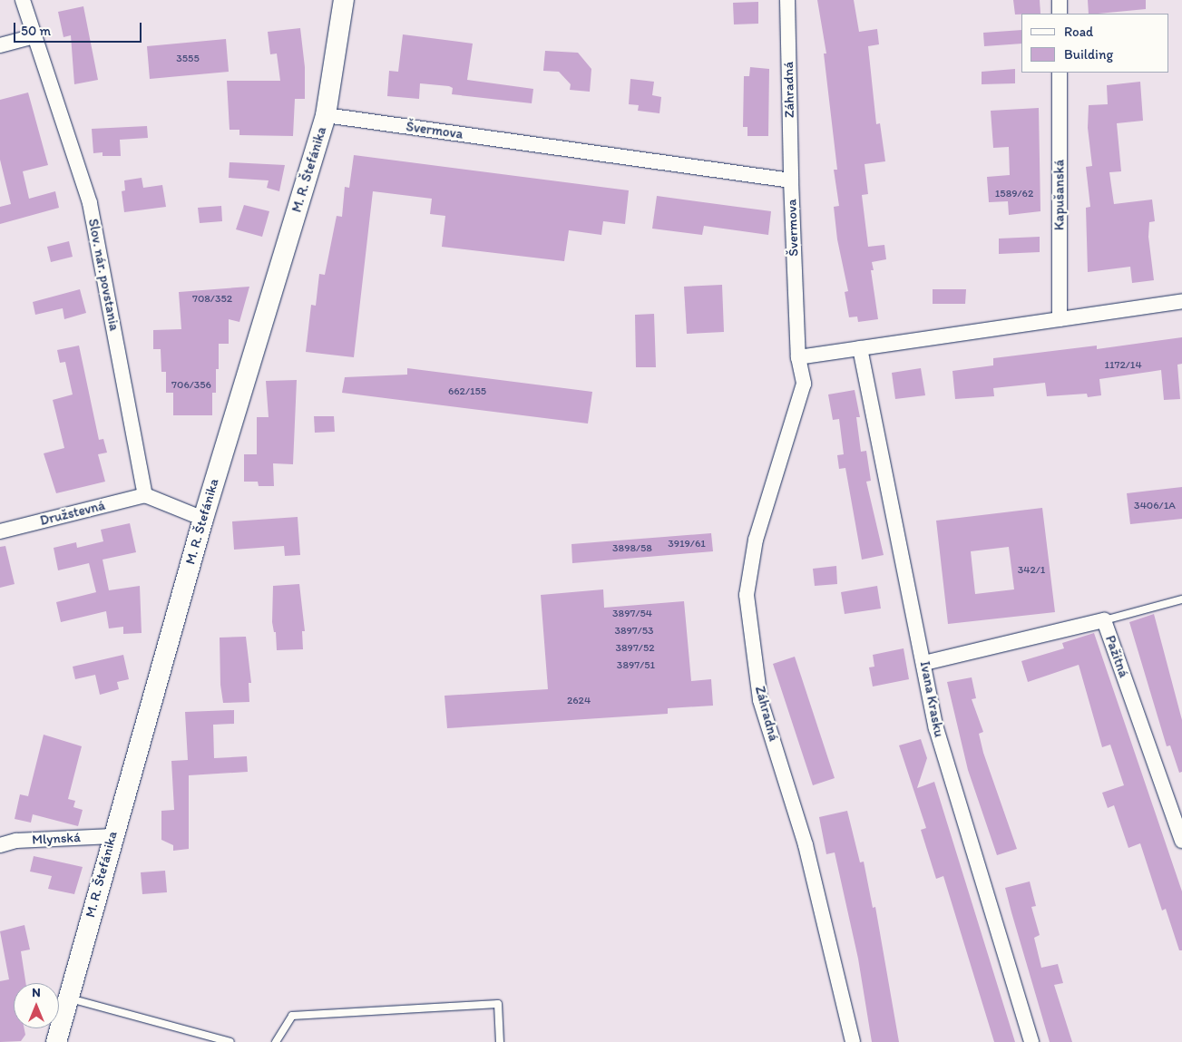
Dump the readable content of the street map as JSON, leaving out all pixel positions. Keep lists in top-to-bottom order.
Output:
{
  "streets": {
    "street": [
      "Záhradná",
      "Švermova",
      "M. R. Štefánika",
      "Kapušanská",
      "Slov. nár. povstania",
      "Družstevná",
      "Pažitná",
      "Ivana Krasku",
      "Mlynská"
    ]
  },
  "crossings": [
    ["Záhradná", "Švermova"],
    ["Švermova", "M. R. Štefánika"],
    ["M. R. Štefánika", "Mlynská"],
    ["Slov. nár. povstania", "Družstevná"],
    ["Pažitná", "Ivana Krasku"]
  ],
  "house_numbers": [
    "3555",
    "1589/62",
    "708/352",
    "1172/14",
    "706/356",
    "662/155",
    "3406/1A",
    "3919/61",
    "3898/58",
    "342/1",
    "3897/54",
    "3897/53",
    "3897/52",
    "3897/51",
    "2624"
  ],
  "legend": ["Road", "Building"],
  "scale_bar": "50 m",
  "north": "top"
}
